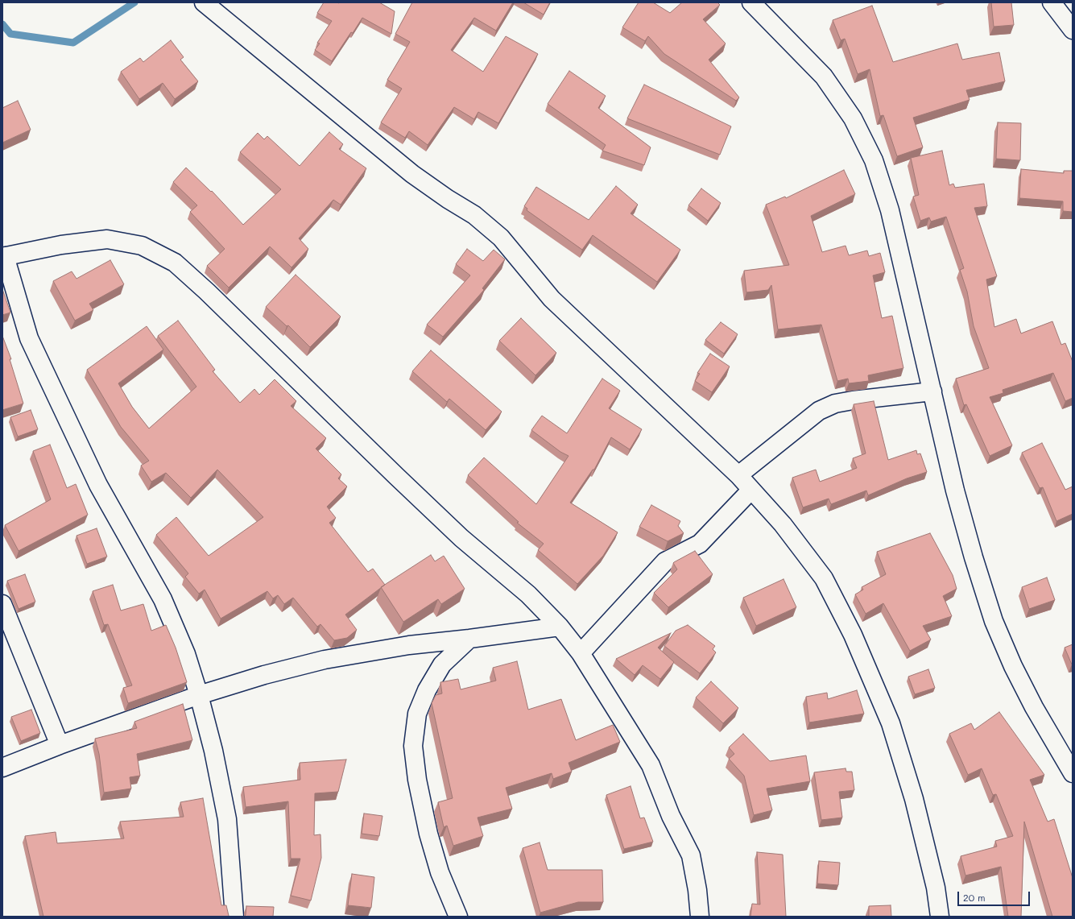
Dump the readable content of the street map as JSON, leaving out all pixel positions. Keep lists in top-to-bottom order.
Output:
{
  "scale_bar": "20 m"
}
